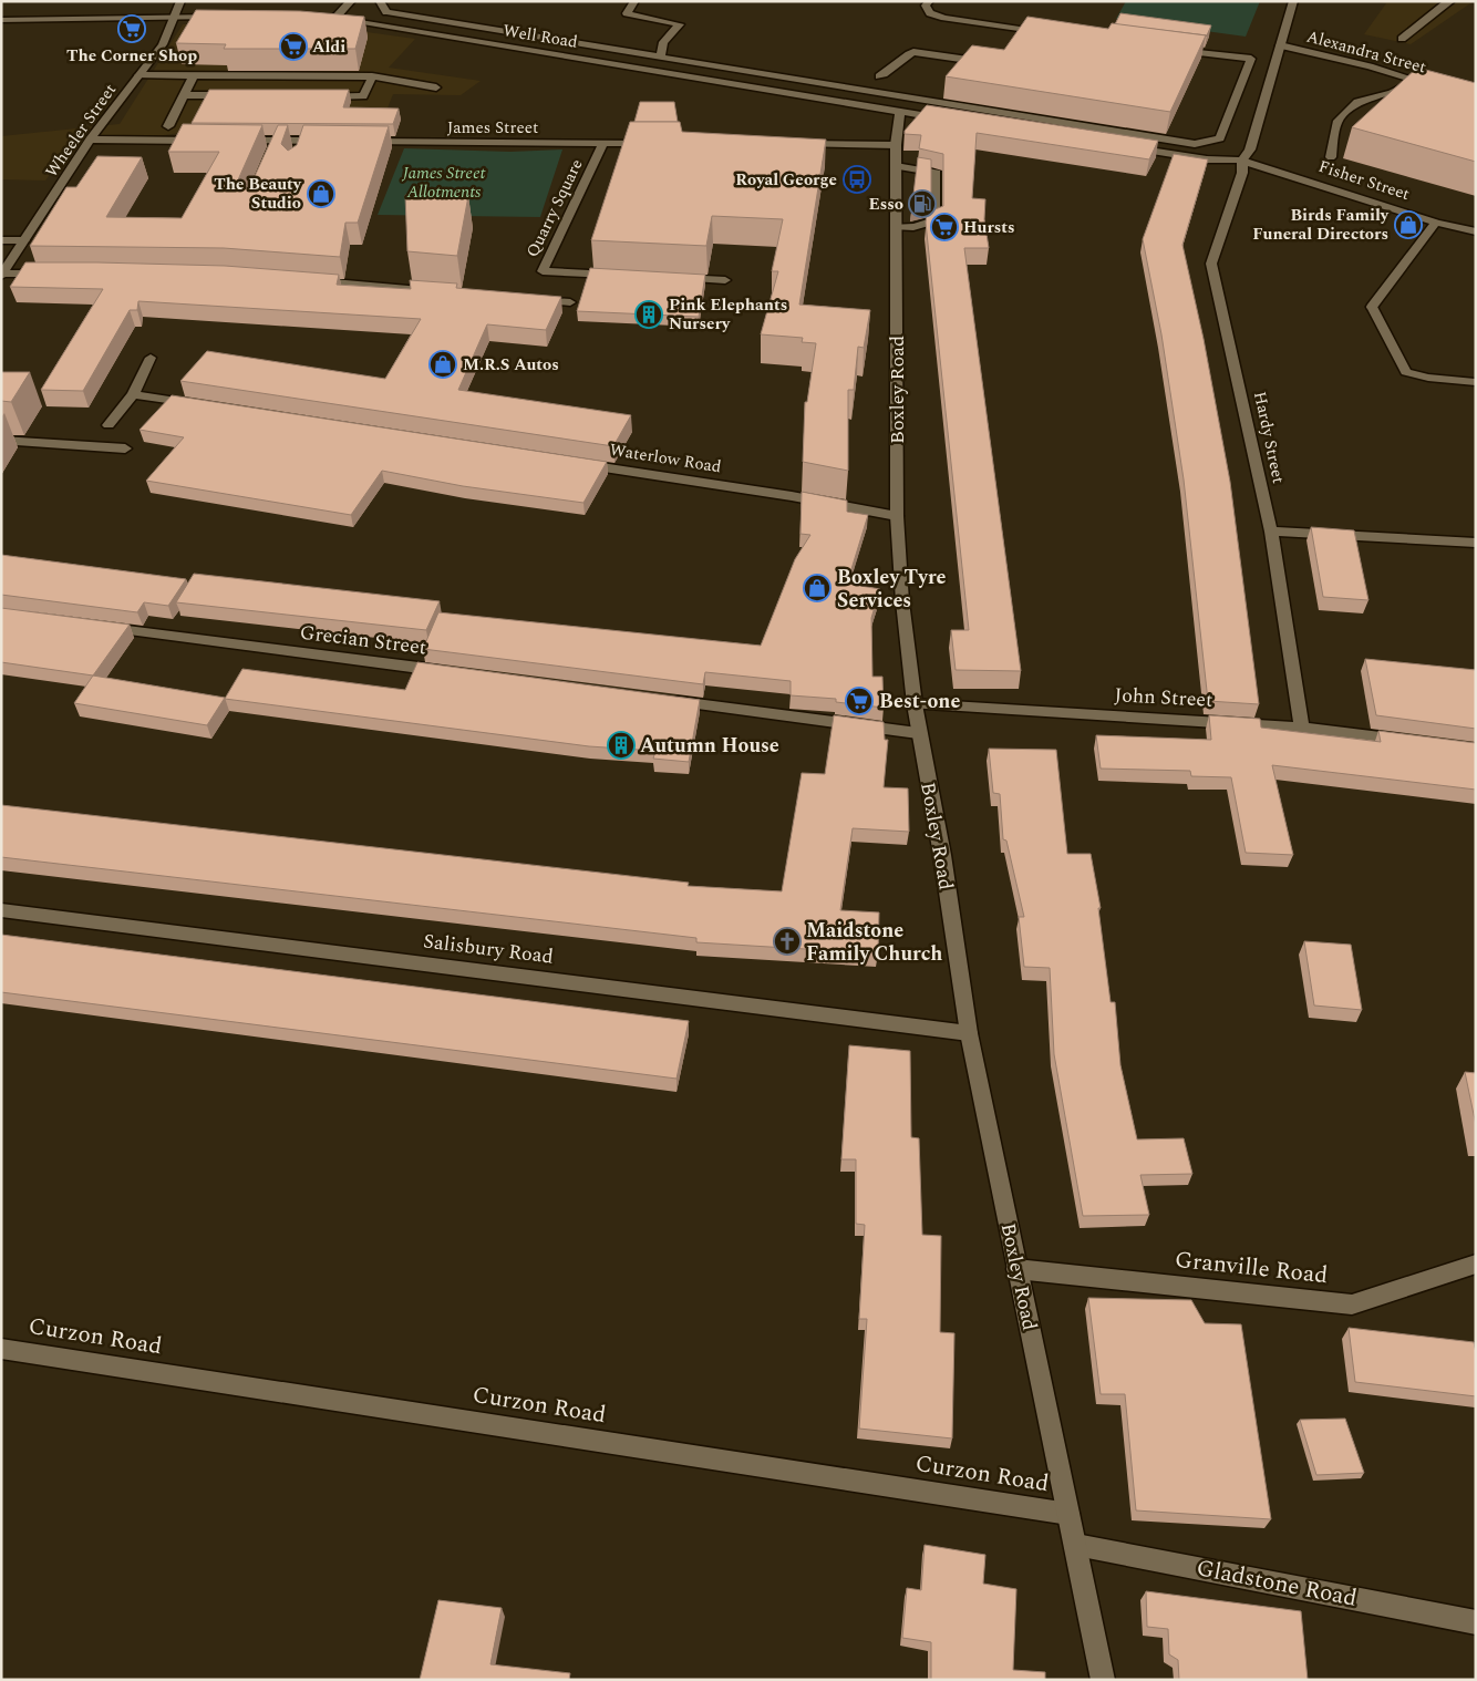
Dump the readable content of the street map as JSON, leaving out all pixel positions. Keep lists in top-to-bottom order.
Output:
{
  "streets": {
    "street": [
      "Well Road",
      "Alexandra Street",
      "James Street",
      "Wheeler Street",
      "Fisher Street",
      "Quarry Square",
      "Boxley Road",
      "Hardy Street",
      "Waterlow Road",
      "Grecian Street",
      "John Street",
      "Salisbury Road",
      "Granville Road",
      "Curzon Road",
      "Gladstone Road"
    ]
  },
  "crossings": [
    ["Well Road", "Boxley Road"],
    ["Alexandra Street", "Hardy Street"],
    ["James Street", "Quarry Square"],
    ["Fisher Street", "Hardy Street"],
    ["Boxley Road", "Waterlow Road"],
    ["Boxley Road", "John Street"],
    ["Boxley Road", "Salisbury Road"],
    ["Boxley Road", "Granville Road"],
    ["Boxley Road", "Curzon Road"],
    ["Boxley Road", "Gladstone Road"],
    ["Hardy Street", "John Street"]
  ],
  "parks": ["James Street Allotments"],
  "places": {
    "supermarket": [
      "The Corner Shop",
      "Aldi",
      "Hursts",
      "Best-one"
    ],
    "bus stop": ["Royal George"],
    "shop": [
      "The Beauty Studio",
      "Birds Family Funeral Directors",
      "M.R.S Autos",
      "Boxley Tyre Services"
    ],
    "fuel station": ["Esso"],
    "building": ["Pink Elephants Nursery", "Autumn House"],
    "church": ["Maidstone Family Church"]
  }
}
